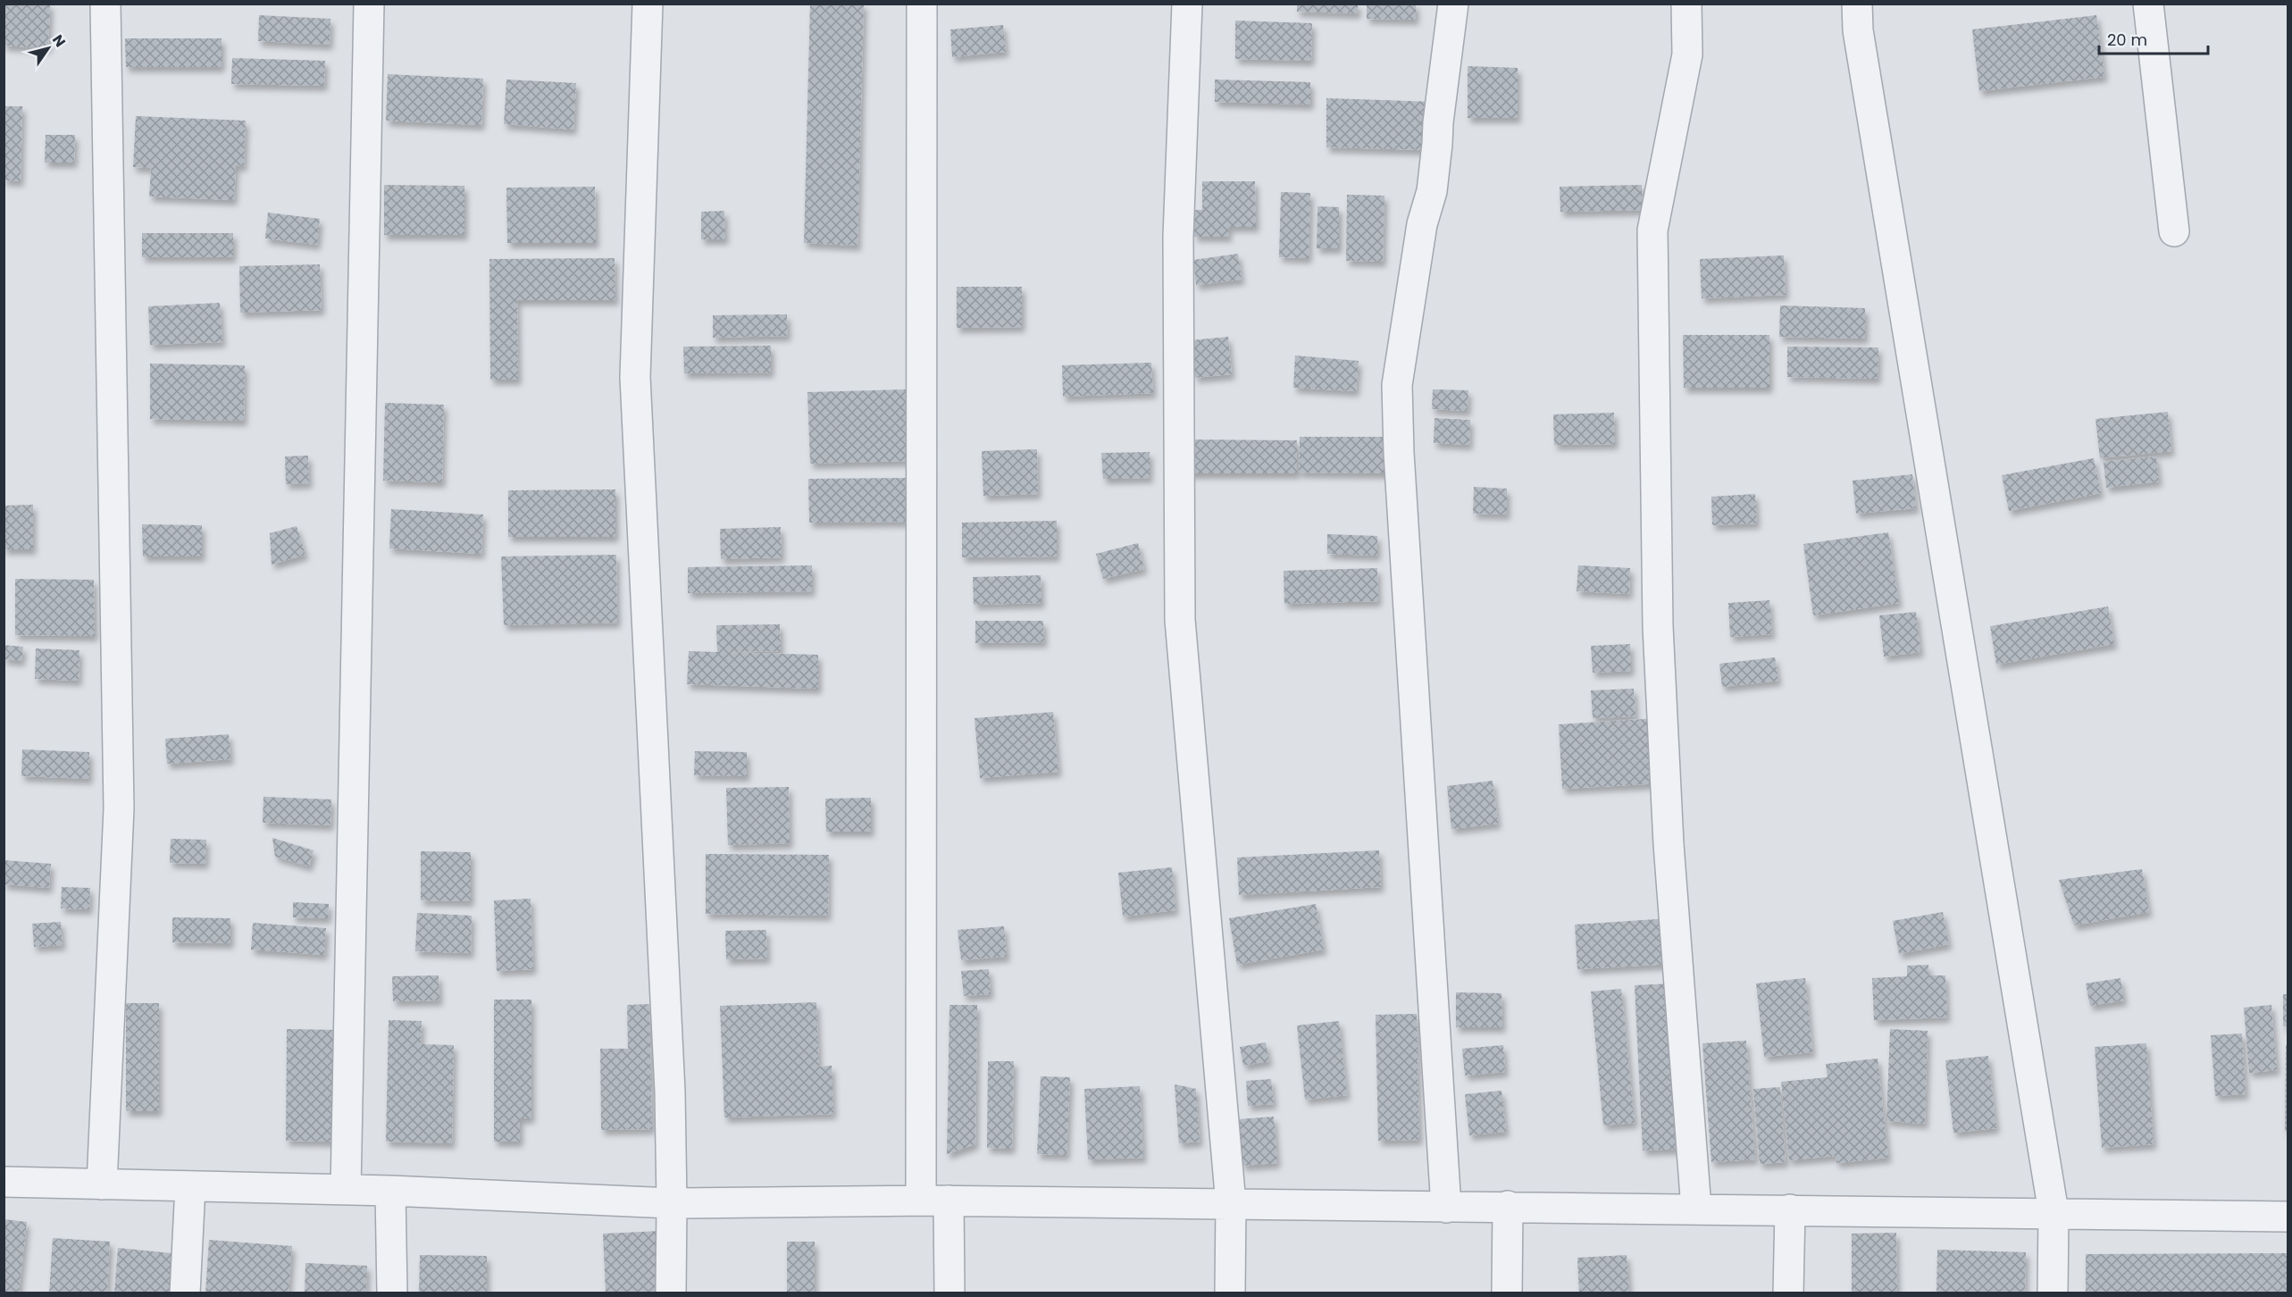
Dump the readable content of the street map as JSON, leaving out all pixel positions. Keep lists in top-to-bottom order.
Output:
{
  "scale_bar": "20 m",
  "north": "top right"
}
